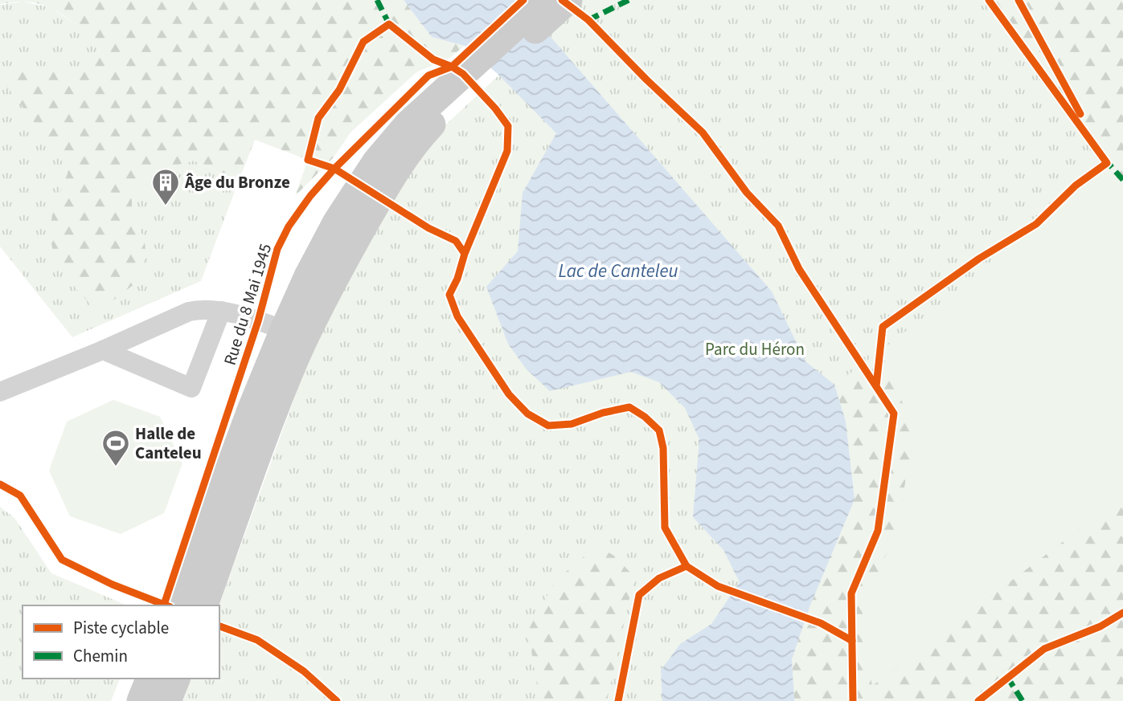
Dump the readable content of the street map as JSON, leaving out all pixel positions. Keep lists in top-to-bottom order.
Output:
{
  "streets": {
    "cycle path": ["Rue du 8 Mai 1945"]
  },
  "water": ["Lac de Canteleu"],
  "parks": ["Parc du Héron"],
  "places": {
    "building": ["Âge du Bronze"],
    "sports": ["Halle de Canteleu"]
  },
  "legend": ["Piste cyclable", "Chemin"]
}
